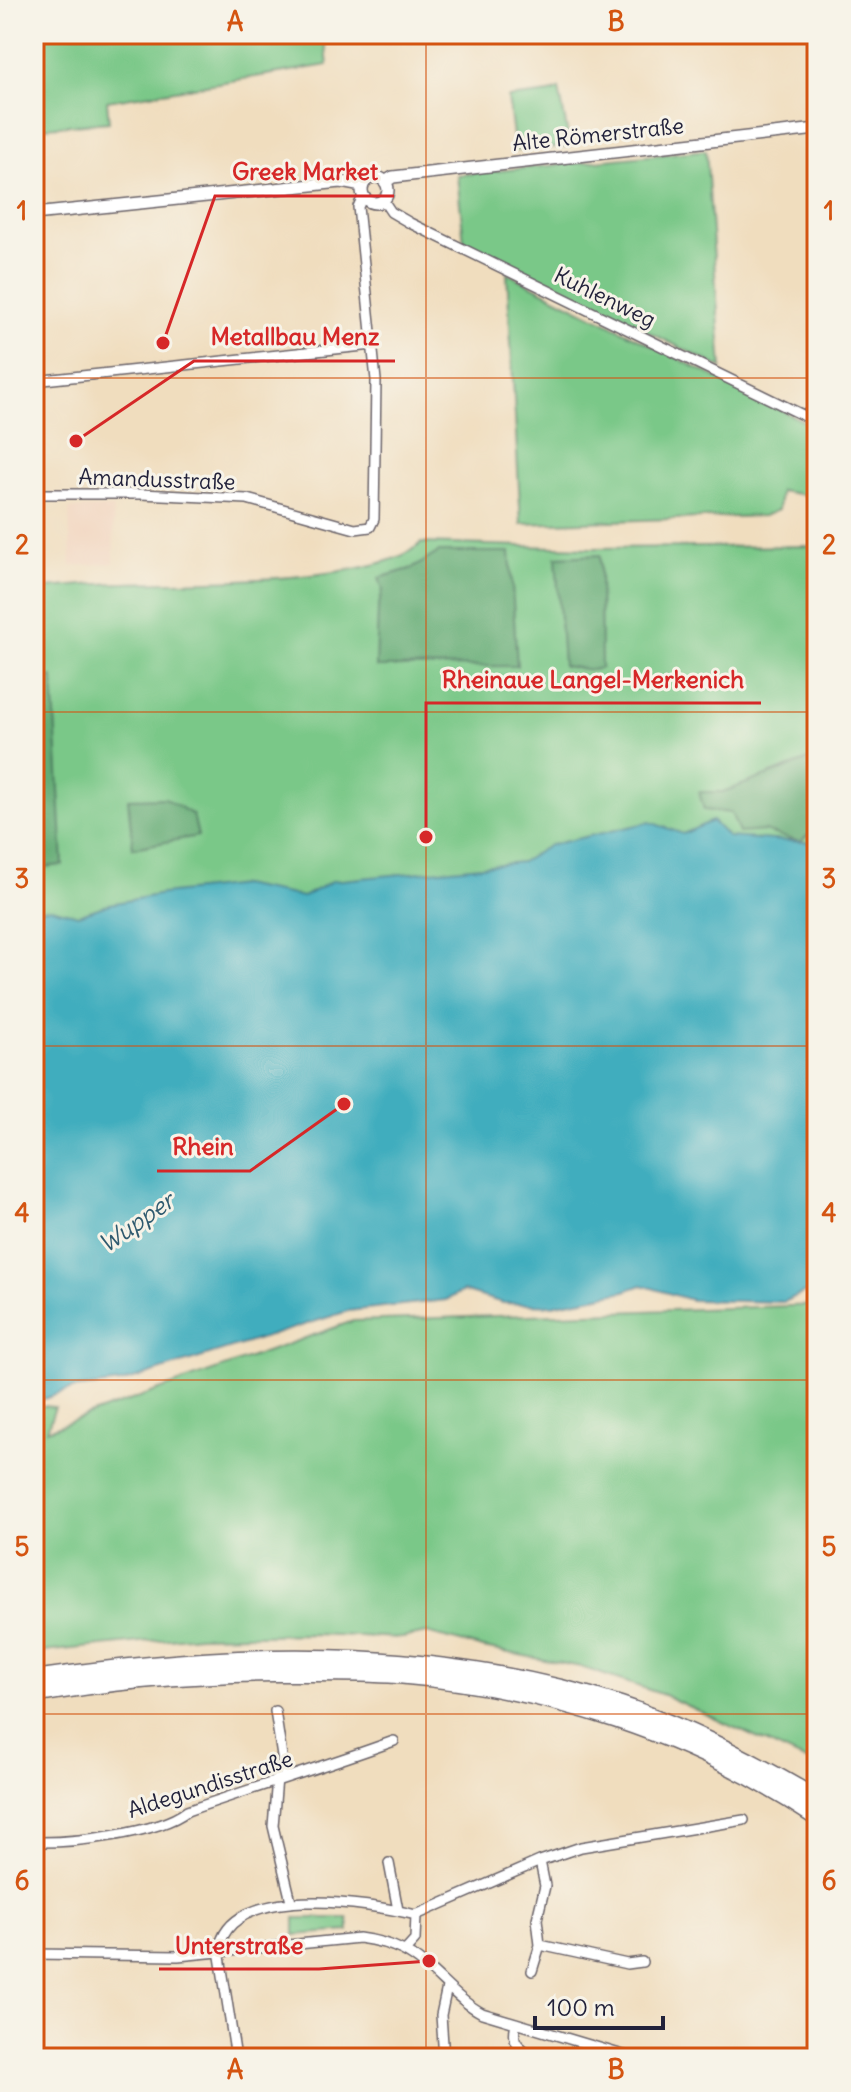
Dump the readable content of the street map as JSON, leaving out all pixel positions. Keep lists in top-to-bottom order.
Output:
{
  "streets": {
    "street": [
      "Alte Römerstraße",
      "Kuhlenweg",
      "Amandusstraße",
      "Aldegundisstraße"
    ]
  },
  "crossings": [
    ["Alte Römerstraße", "Kuhlenweg"]
  ],
  "water": ["Wupper"],
  "places": [
    "Greek Market",
    "Metallbau Menz",
    "Rheinaue Langel-Merkenich",
    "Rhein",
    "Unterstraße"
  ],
  "scale_bar": "100 m",
  "grid": {
    "columns": ["A", "B"],
    "rows": [
      "1",
      "2",
      "3",
      "4",
      "5",
      "6"
    ]
  }
}
